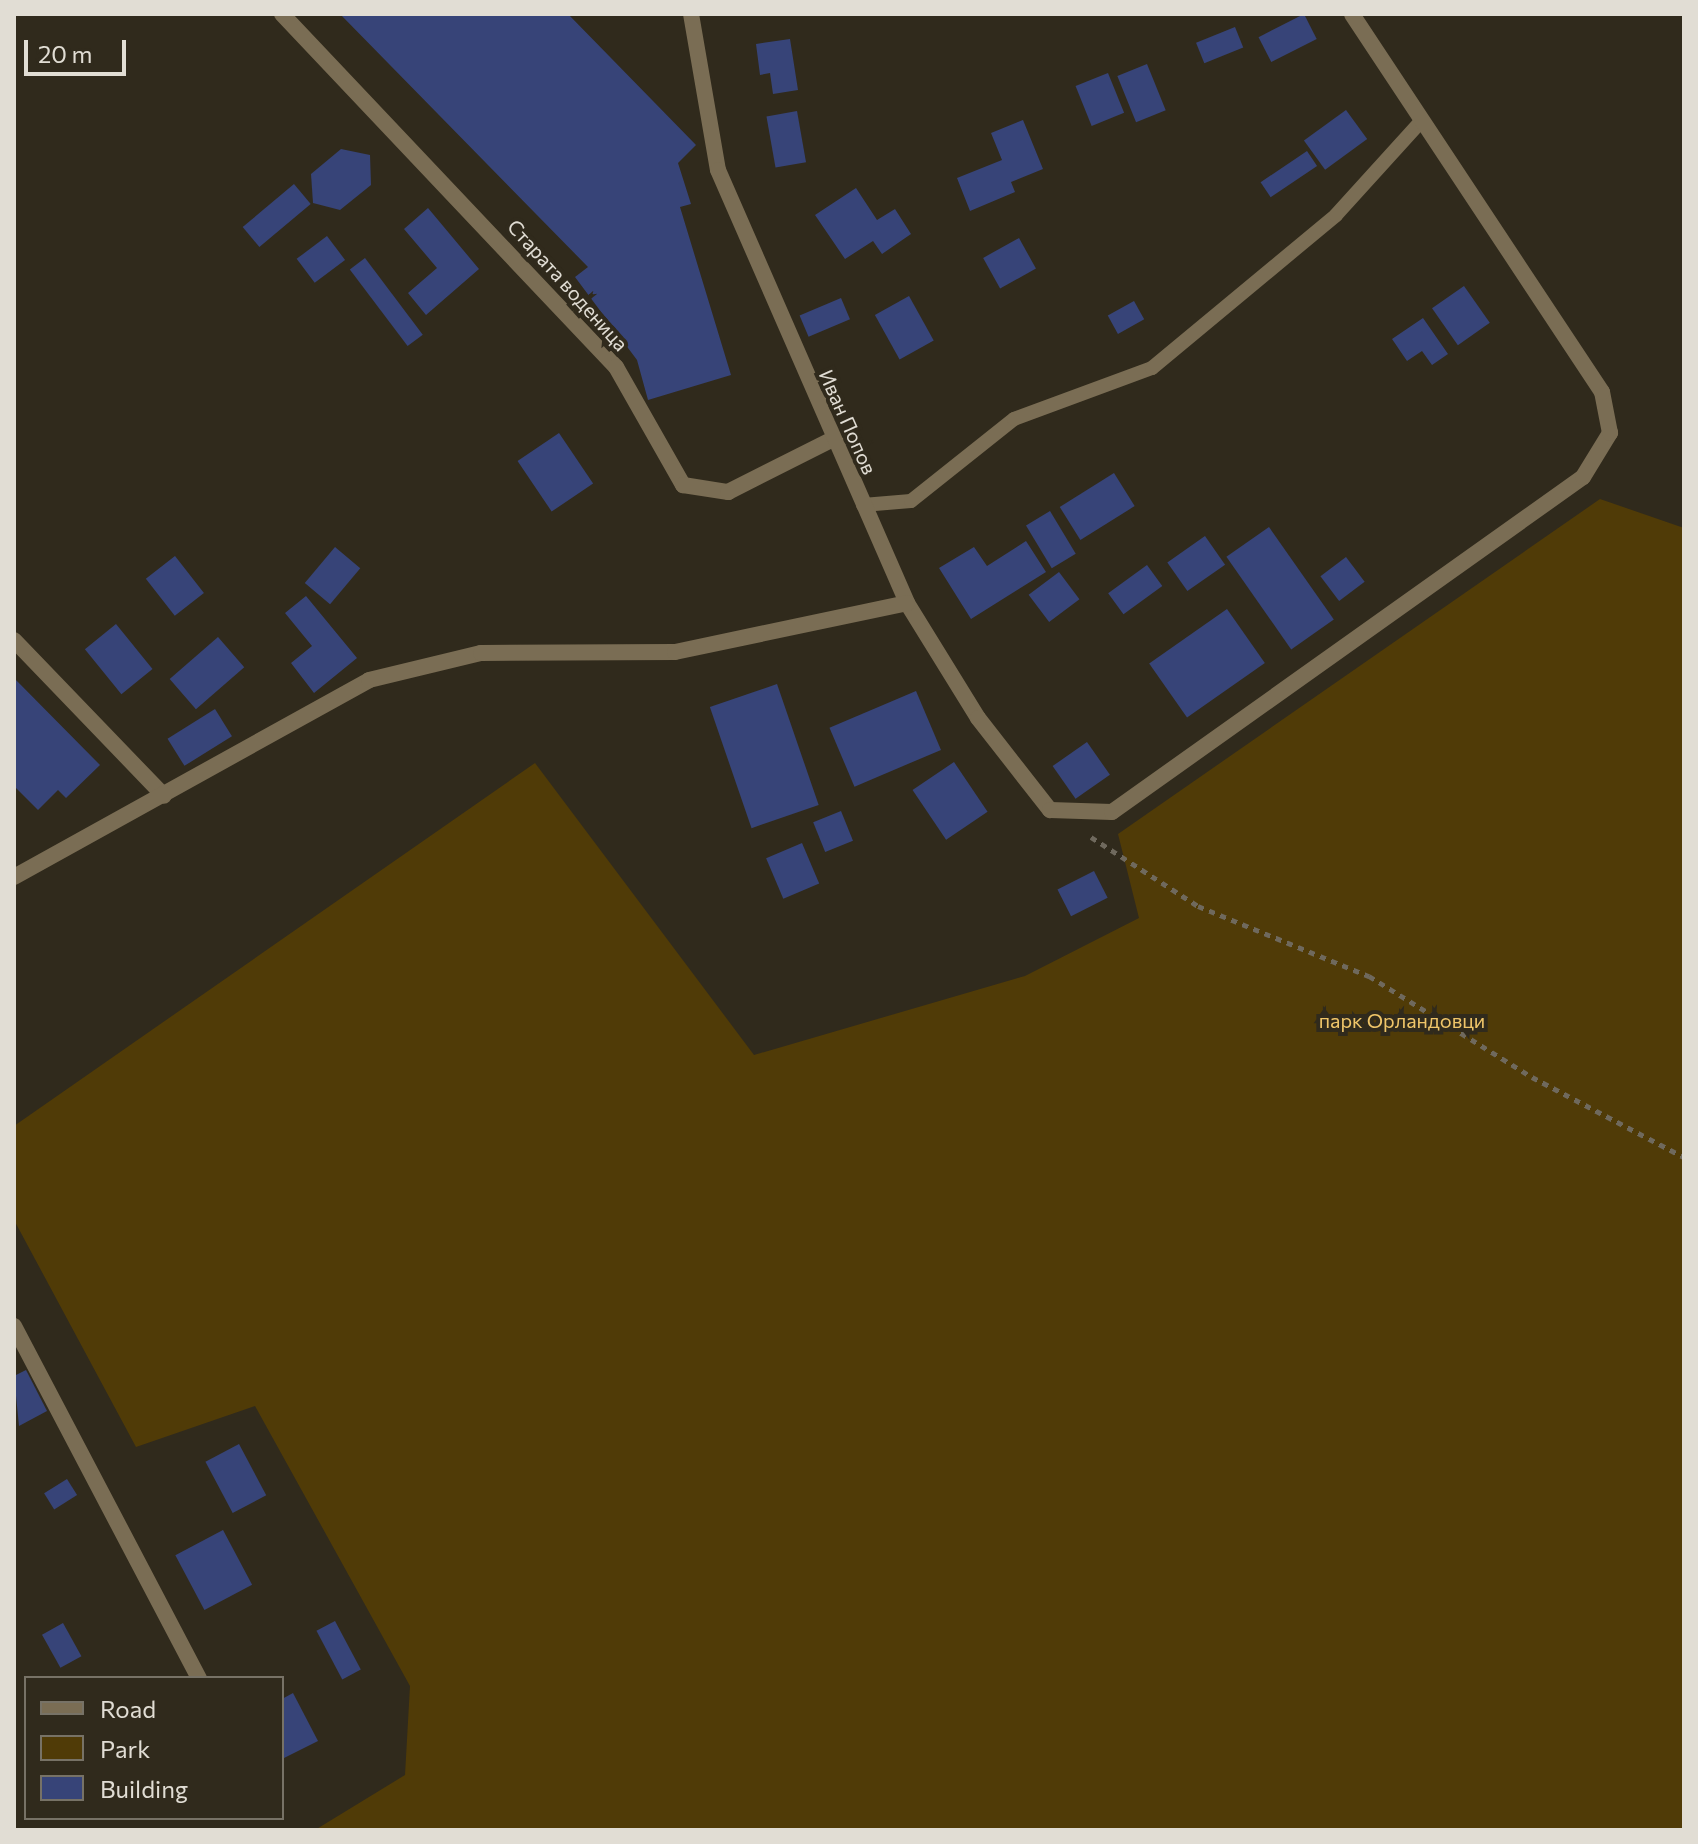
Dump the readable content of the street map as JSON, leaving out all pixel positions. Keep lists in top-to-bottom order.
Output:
{
  "streets": {
    "street": ["Старата воденица", "Иван Попов"]
  },
  "crossings": [
    ["Старата воденица", "Иван Попов"]
  ],
  "parks": ["парк Орландовци"],
  "legend": ["Road", "Park", "Building"],
  "scale_bar": "20 m"
}
